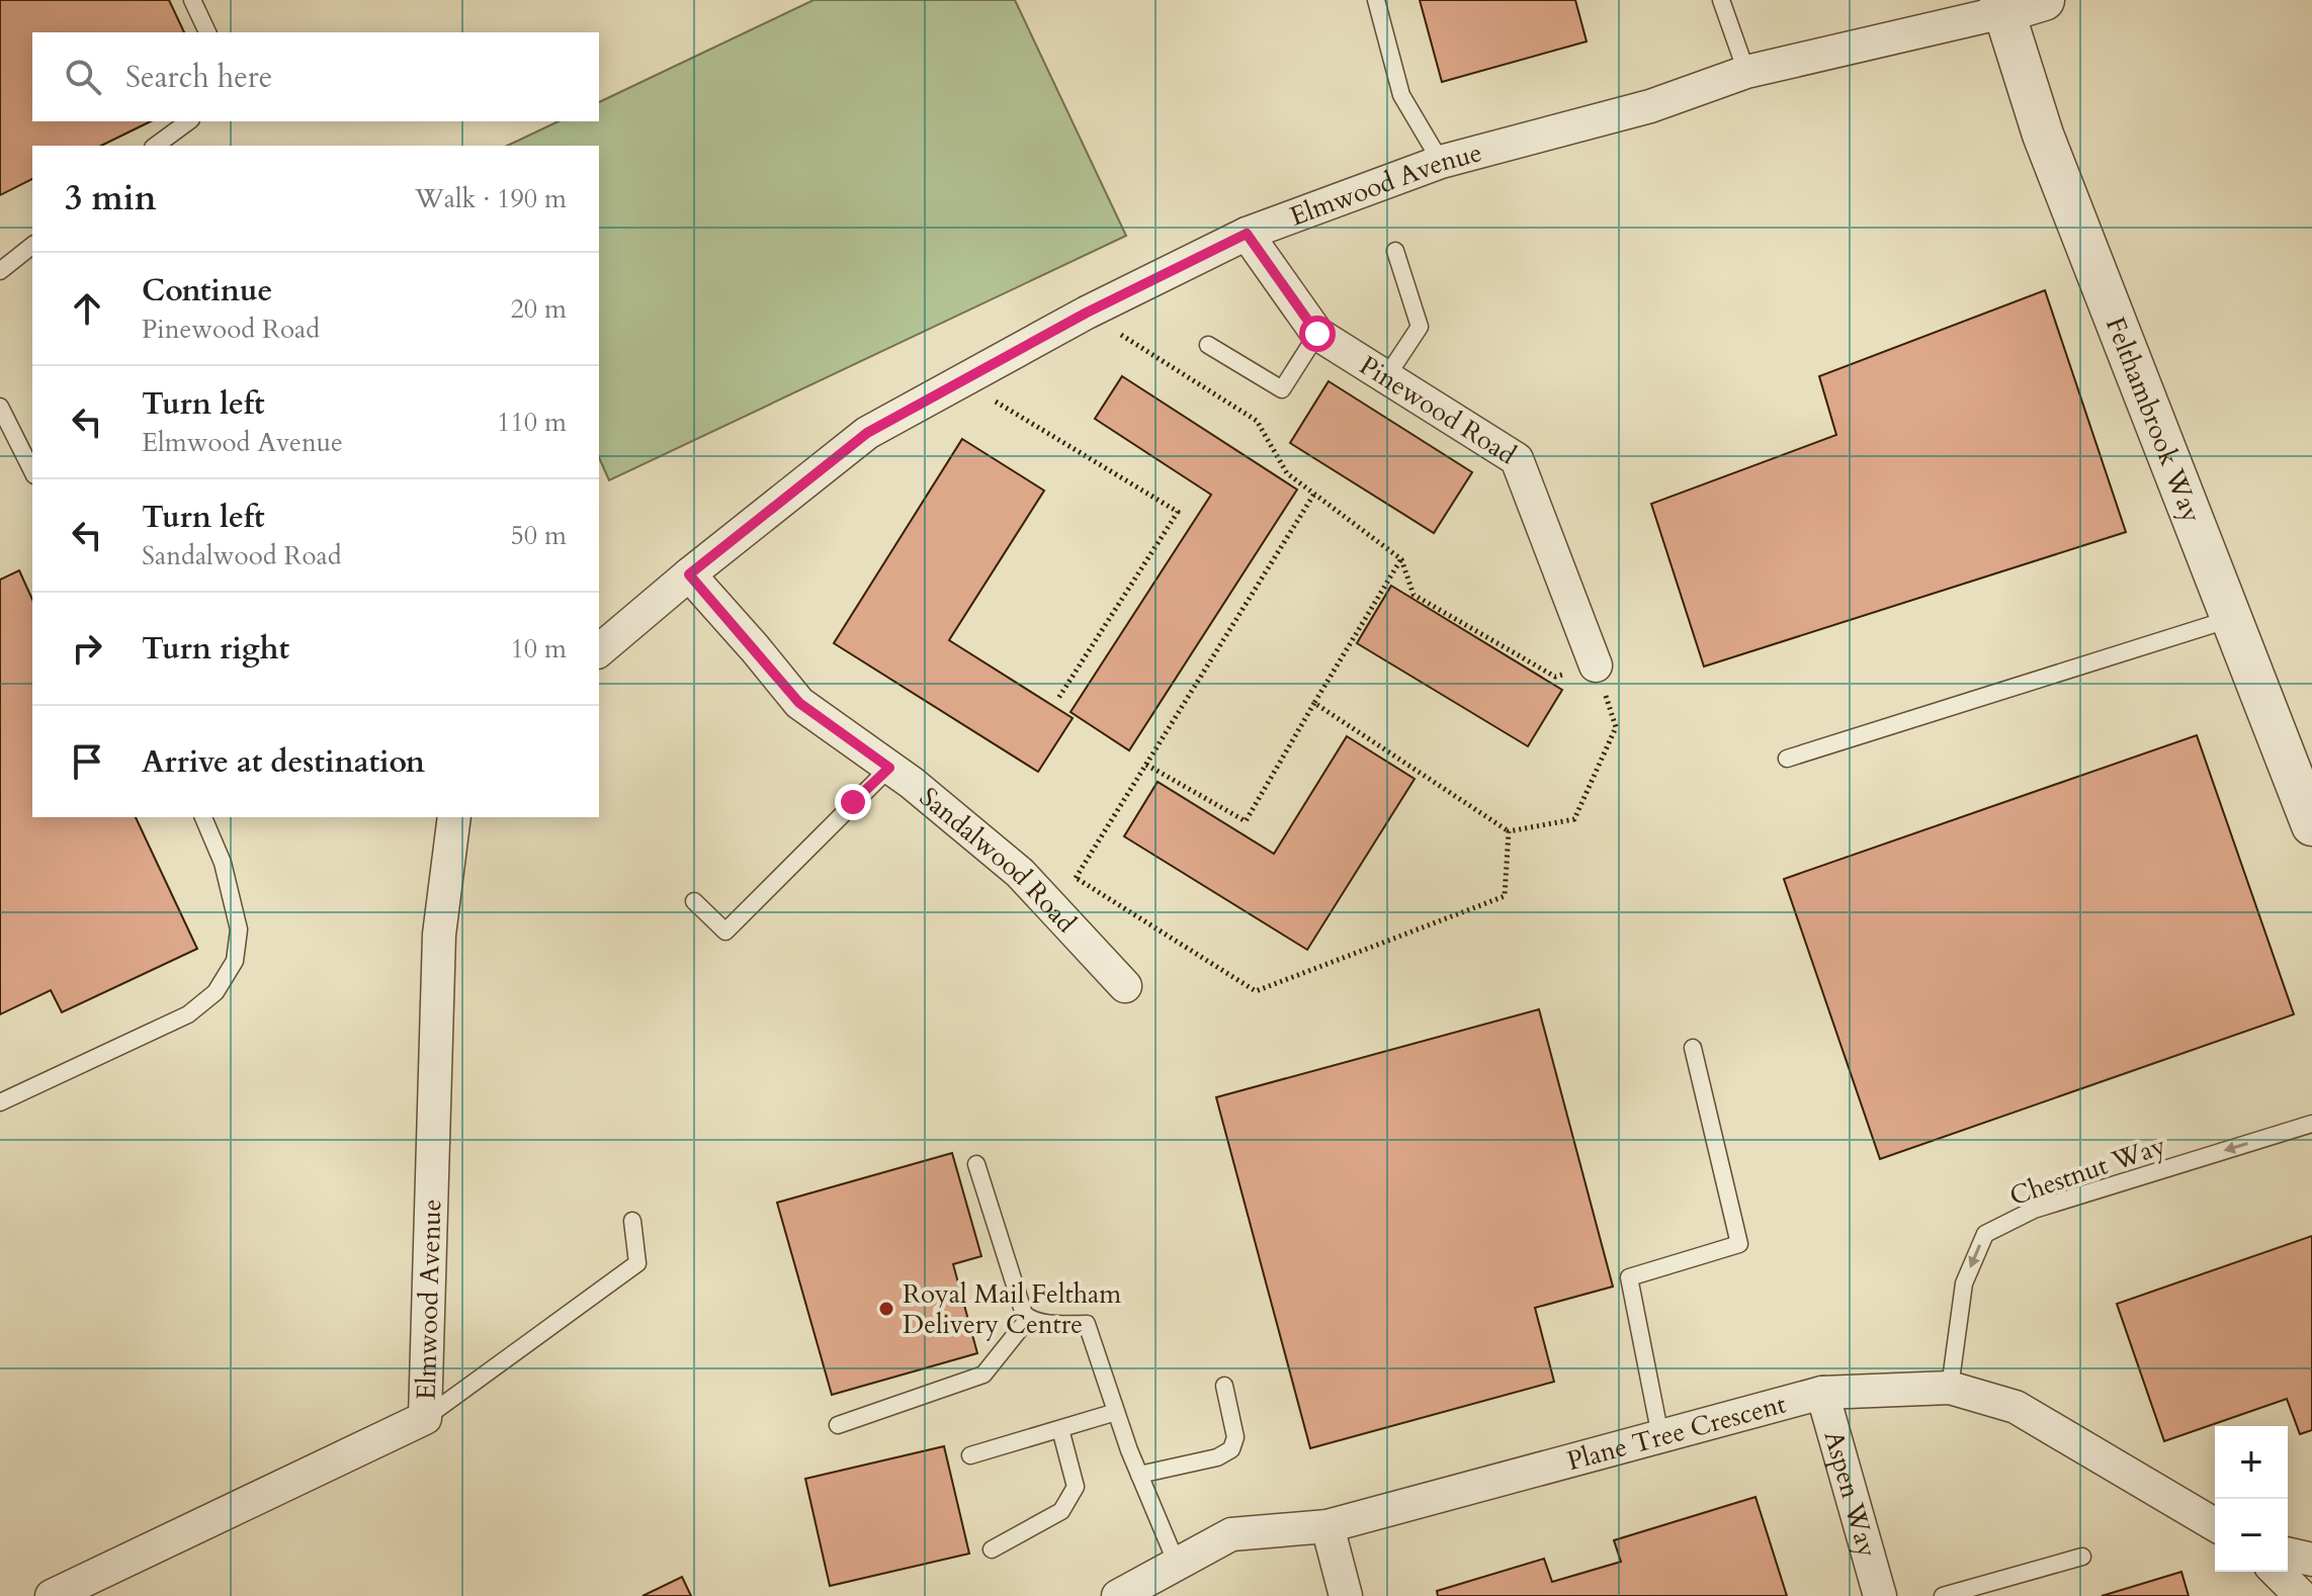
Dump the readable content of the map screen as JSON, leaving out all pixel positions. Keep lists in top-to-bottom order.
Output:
{
  "streets": {
    "street": [
      "Elmwood Avenue",
      "Pinewood Road",
      "Felthambrook Way",
      "Sandalwood Road",
      "Plane Tree Crescent",
      "Aspen Way"
    ],
    "lane": ["Chestnut Way"]
  },
  "crossings": [
    ["Elmwood Avenue", "Pinewood Road"],
    ["Elmwood Avenue", "Felthambrook Way"],
    ["Elmwood Avenue", "Sandalwood Road"],
    ["Chestnut Way", "Plane Tree Crescent"],
    ["Plane Tree Crescent", "Aspen Way"]
  ],
  "one_way": ["Chestnut Way"],
  "places": ["Royal Mail Feltham Delivery Centre"],
  "page": {
    "search": "Search here",
    "heading": ["3 min", "Walk · 190 m"],
    "list": [
      ["Continue", "Pinewood Road", "20 m"],
      ["Turn left", "Elmwood Avenue", "110 m"],
      ["Turn left", "Sandalwood Road", "50 m"],
      ["Turn right", "10 m"],
      "Arrive at destination"
    ],
    "map_buttons": ["+", "−"]
  }
}
